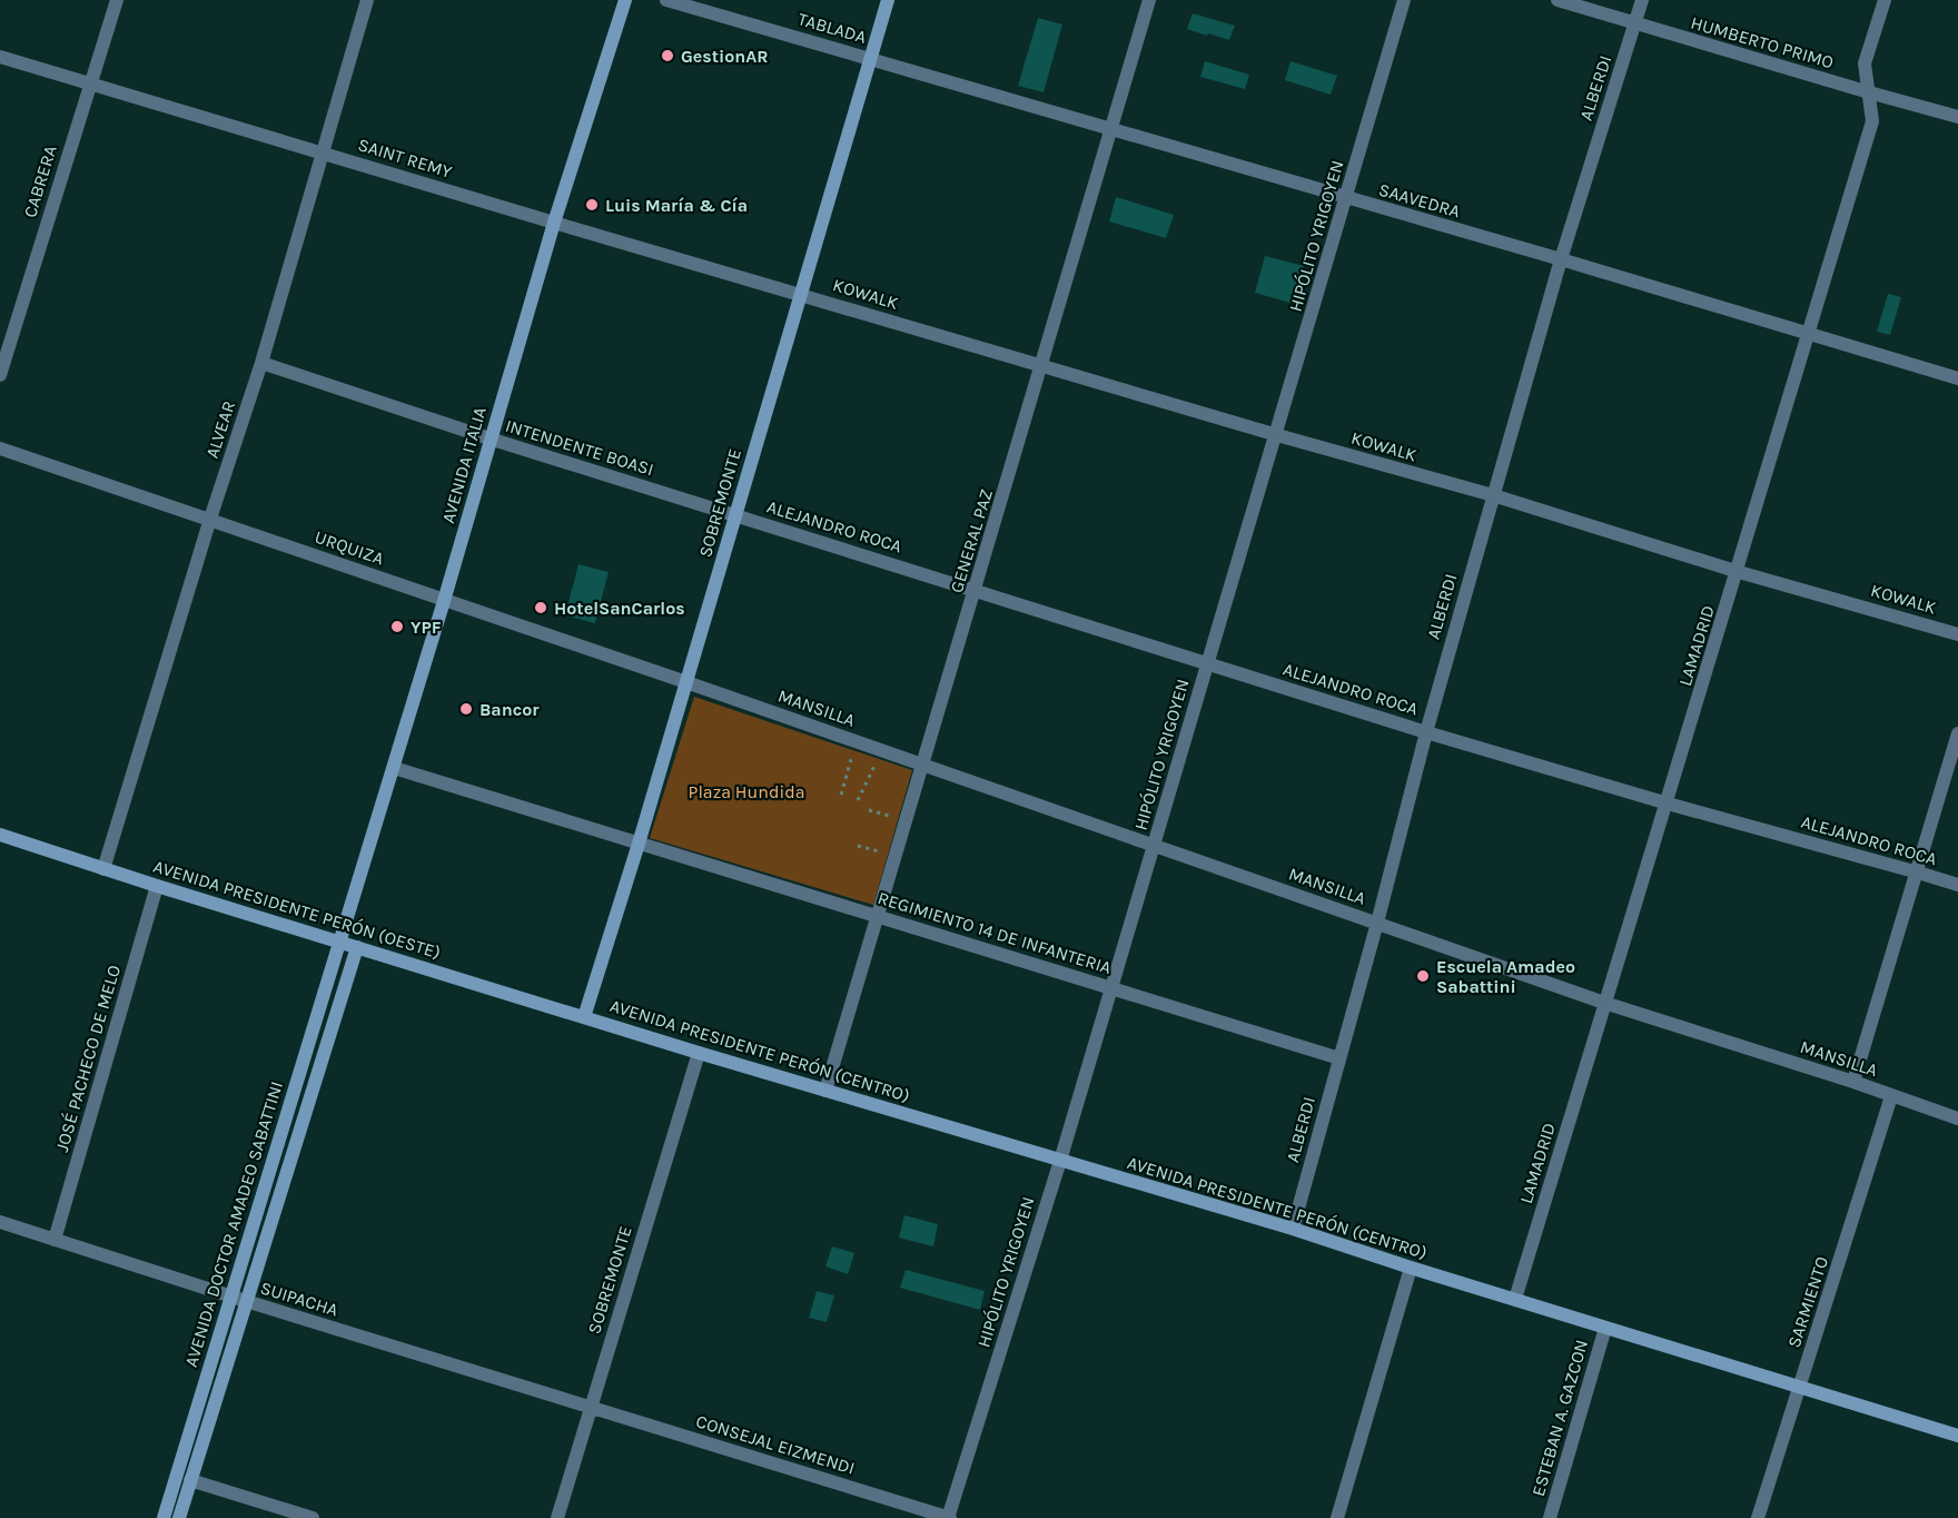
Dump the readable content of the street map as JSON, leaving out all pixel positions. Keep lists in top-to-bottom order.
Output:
{
  "streets": {
    "main road": [
      "AVENIDA ITALIA",
      "SOBREMONTE",
      "AVENIDA PRESIDENTE PERÓN (OESTE)",
      "AVENIDA PRESIDENTE PERÓN (CENTRO)",
      "AVENIDA DOCTOR AMADEO SABATTINI"
    ],
    "street": [
      "TABLADA",
      "HUMBERTO PRIMO",
      "ALBERDI",
      "SAINT REMY",
      "CABRERA",
      "SAAVEDRA",
      "HIPÓLITO YRIGOYEN",
      "KOWALK",
      "ALVEAR",
      "INTENDENTE BOASI",
      "ALEJANDRO ROCA",
      "GENERAL PAZ",
      "URQUIZA",
      "LAMADRID",
      "MANSILLA",
      "REGIMIENTO 14 DE INFANTERIA",
      "JOSÉ PACHECO DE MELO",
      "SUIPACHA",
      "SARMIENTO",
      "ESTEBAN A. GAZCON",
      "CONSEJAL EIZMENDI"
    ]
  },
  "crossings": [
    ["TABLADA", "SAAVEDRA"],
    ["TABLADA", "SOBREMONTE"],
    ["HUMBERTO PRIMO", "ALBERDI"],
    ["HUMBERTO PRIMO", "LAMADRID"],
    ["ALBERDI", "SAAVEDRA"],
    ["ALBERDI", "KOWALK"],
    ["ALBERDI", "ALEJANDRO ROCA"],
    ["ALBERDI", "MANSILLA"],
    ["ALBERDI", "REGIMIENTO 14 DE INFANTERIA"],
    ["ALBERDI", "AVENIDA PRESIDENTE PERÓN (CENTRO)"],
    ["SAINT REMY", "CABRERA"],
    ["SAINT REMY", "KOWALK"],
    ["SAINT REMY", "ALVEAR"],
    ["SAINT REMY", "AVENIDA ITALIA"],
    ["SAINT REMY", "SOBREMONTE"],
    ["SAAVEDRA", "HIPÓLITO YRIGOYEN"],
    ["SAAVEDRA", "SOBREMONTE"],
    ["SAAVEDRA", "GENERAL PAZ"],
    ["SAAVEDRA", "LAMADRID"],
    ["HIPÓLITO YRIGOYEN", "KOWALK"],
    ["HIPÓLITO YRIGOYEN", "ALEJANDRO ROCA"],
    ["HIPÓLITO YRIGOYEN", "MANSILLA"],
    ["HIPÓLITO YRIGOYEN", "REGIMIENTO 14 DE INFANTERIA"],
    ["HIPÓLITO YRIGOYEN", "AVENIDA PRESIDENTE PERÓN (CENTRO)"],
    ["HIPÓLITO YRIGOYEN", "CONSEJAL EIZMENDI"],
    ["KOWALK", "SOBREMONTE"],
    ["KOWALK", "GENERAL PAZ"],
    ["KOWALK", "LAMADRID"],
    ["ALVEAR", "INTENDENTE BOASI"],
    ["ALVEAR", "URQUIZA"],
    ["ALVEAR", "AVENIDA PRESIDENTE PERÓN (OESTE)"],
    ["INTENDENTE BOASI", "AVENIDA ITALIA"],
    ["INTENDENTE BOASI", "SOBREMONTE"],
    ["INTENDENTE BOASI", "ALEJANDRO ROCA"],
    ["AVENIDA ITALIA", "URQUIZA"],
    ["AVENIDA ITALIA", "AVENIDA PRESIDENTE PERÓN (OESTE)"],
    ["AVENIDA ITALIA", "REGIMIENTO 14 DE INFANTERIA"],
    ["AVENIDA ITALIA", "AVENIDA DOCTOR AMADEO SABATTINI"],
    ["SOBREMONTE", "ALEJANDRO ROCA"],
    ["SOBREMONTE", "URQUIZA"],
    ["SOBREMONTE", "MANSILLA"],
    ["SOBREMONTE", "AVENIDA PRESIDENTE PERÓN (OESTE)"],
    ["SOBREMONTE", "REGIMIENTO 14 DE INFANTERIA"],
    ["SOBREMONTE", "AVENIDA PRESIDENTE PERÓN (CENTRO)"],
    ["SOBREMONTE", "SUIPACHA"],
    ["SOBREMONTE", "CONSEJAL EIZMENDI"],
    ["ALEJANDRO ROCA", "GENERAL PAZ"],
    ["ALEJANDRO ROCA", "LAMADRID"],
    ["GENERAL PAZ", "MANSILLA"],
    ["GENERAL PAZ", "REGIMIENTO 14 DE INFANTERIA"],
    ["GENERAL PAZ", "AVENIDA PRESIDENTE PERÓN (CENTRO)"],
    ["URQUIZA", "MANSILLA"],
    ["LAMADRID", "MANSILLA"],
    ["LAMADRID", "AVENIDA PRESIDENTE PERÓN (CENTRO)"],
    ["MANSILLA", "SARMIENTO"],
    ["AVENIDA PRESIDENTE PERÓN (OESTE)", "AVENIDA PRESIDENTE PERÓN (CENTRO)"],
    ["AVENIDA PRESIDENTE PERÓN (OESTE)", "JOSÉ PACHECO DE MELO"],
    ["AVENIDA PRESIDENTE PERÓN (OESTE)", "AVENIDA DOCTOR AMADEO SABATTINI"],
    ["AVENIDA PRESIDENTE PERÓN (CENTRO)", "SARMIENTO"],
    ["AVENIDA PRESIDENTE PERÓN (CENTRO)", "ESTEBAN A. GAZCON"],
    ["JOSÉ PACHECO DE MELO", "SUIPACHA"],
    ["AVENIDA DOCTOR AMADEO SABATTINI", "SUIPACHA"],
    ["SUIPACHA", "CONSEJAL EIZMENDI"]
  ],
  "parks": ["Plaza Hundida"],
  "places": [
    "GestionAR",
    "Luis María & Cía",
    "HotelSanCarlos",
    "YPF",
    "Bancor",
    "Escuela Amadeo Sabattini"
  ]
}
